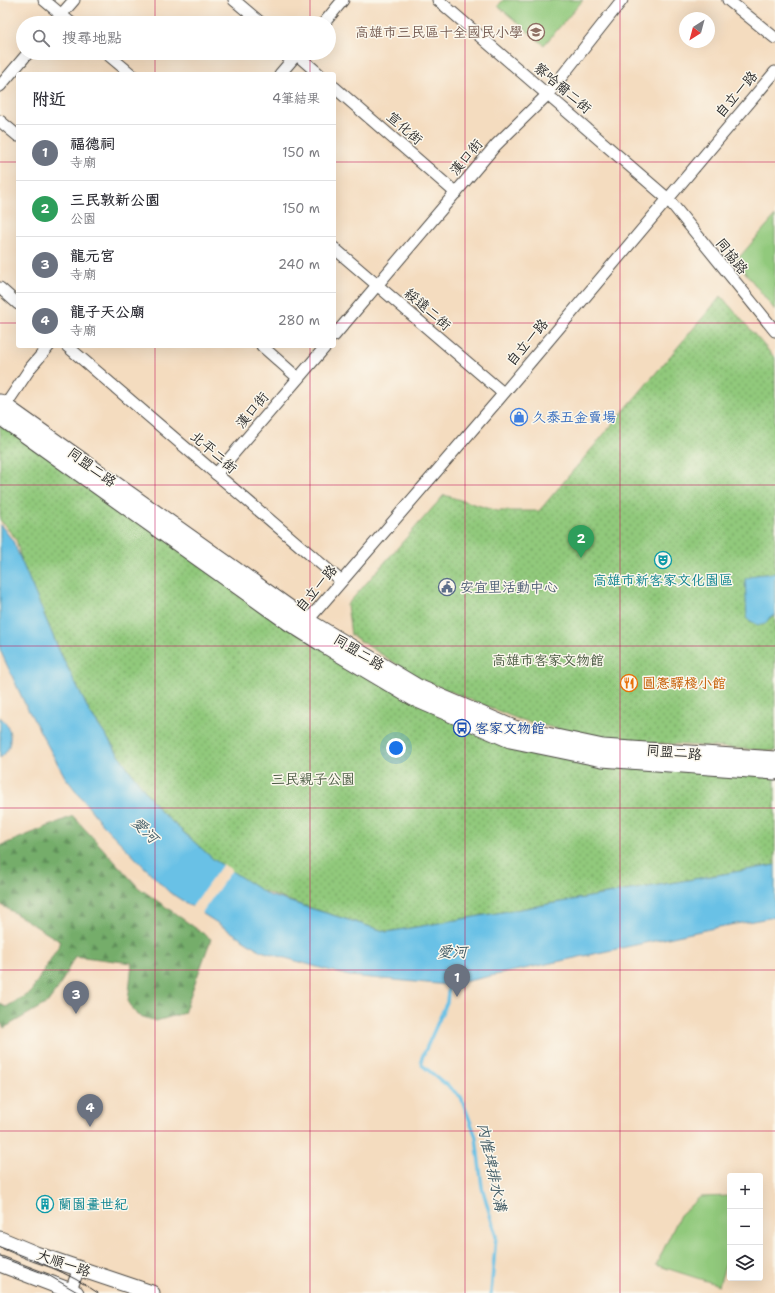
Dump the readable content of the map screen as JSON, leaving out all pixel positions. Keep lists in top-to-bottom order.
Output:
{
  "streets": {
    "street": [
      "察哈爾二街",
      "自立一路",
      "宣化街",
      "漢口街",
      "同協路",
      "綏遠二街",
      "北平二街",
      "同盟二路",
      "大順一路"
    ]
  },
  "crossings": [
    ["察哈爾二街", "自立一路"],
    ["察哈爾二街", "漢口街"],
    ["察哈爾二街", "同協路"],
    ["自立一路", "同協路"],
    ["自立一路", "綏遠二街"],
    ["自立一路", "北平二街"],
    ["自立一路", "同盟二路"],
    ["宣化街", "漢口街"],
    ["漢口街", "綏遠二街"],
    ["漢口街", "北平二街"]
  ],
  "water": ["愛河", "內惟埤排水溝"],
  "parks": ["高雄市客家文物館", "三民親子公園"],
  "places": {
    "school or university": ["高雄市三民區十全國民小學"],
    "shop": ["久泰五金賣場"],
    "theatre": ["高雄市新客家文化園區"],
    "public building": ["安宜里活動中心"],
    "restaurant": ["圓愙驛棧小館"],
    "bus stop": ["客家文物館"],
    "building": ["蘭園畫世紀"]
  },
  "north": "bottom left",
  "page": {
    "search": "搜尋地點",
    "heading": ["附近", "4筆結果"],
    "list": [
      {
        "mark": "1",
        "name": "福德祠",
        "note": "寺廟",
        "value": "150 m"
      },
      {
        "mark": "2",
        "name": "三民敦新公園",
        "note": "公園",
        "value": "150 m"
      },
      {
        "mark": "3",
        "name": "龍元宮",
        "note": "寺廟",
        "value": "240 m"
      },
      {
        "mark": "4",
        "name": "龍子天公廟",
        "note": "寺廟",
        "value": "280 m"
      }
    ],
    "pins": [
      "2",
      "1",
      "3",
      "4"
    ],
    "map_buttons": ["+", "−"]
  }
}
